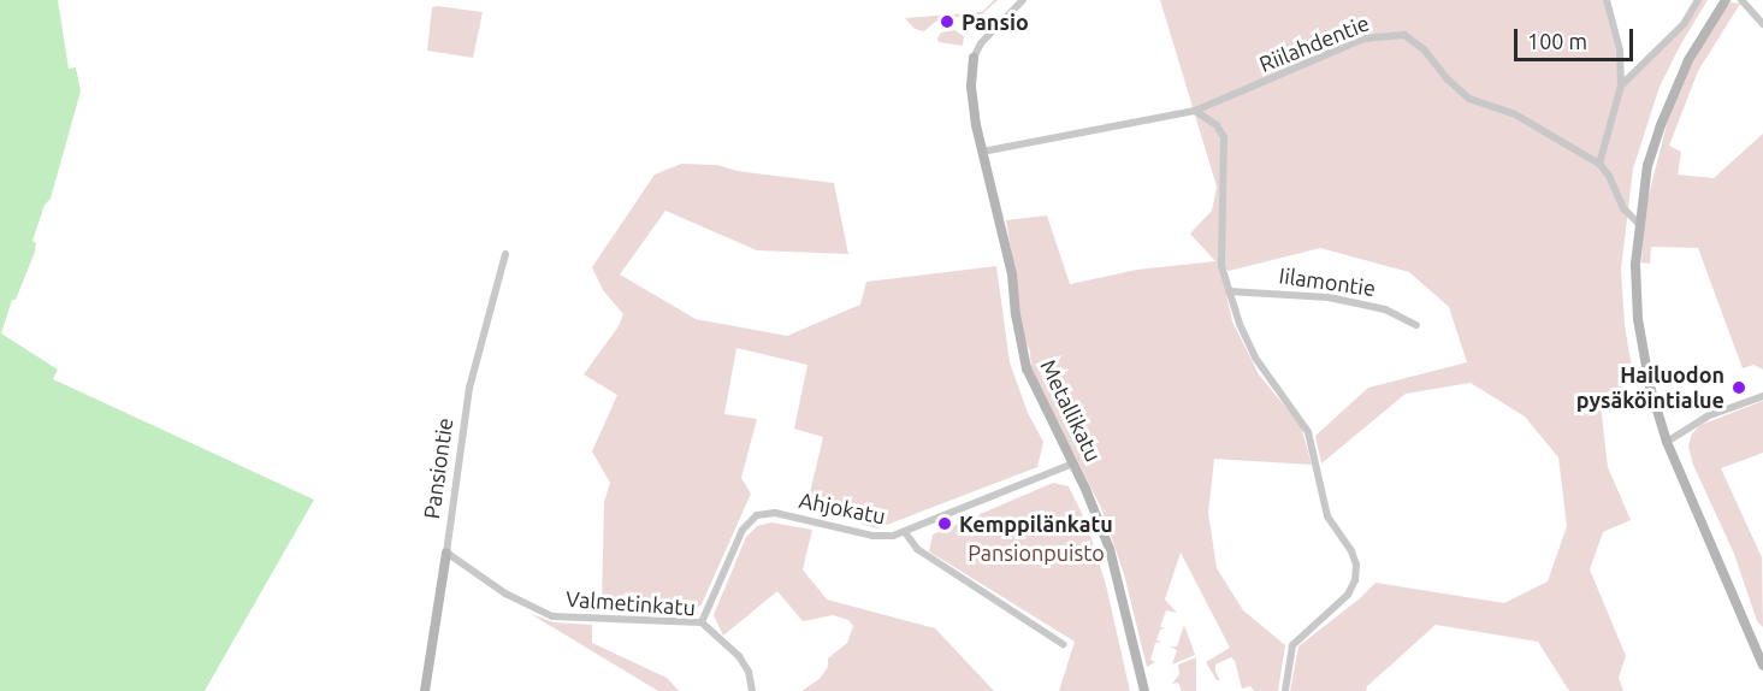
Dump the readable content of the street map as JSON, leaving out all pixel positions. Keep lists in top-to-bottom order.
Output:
{
  "streets": {
    "street": [
      "Riilahdentie",
      "Iilamontie",
      "Metallikatu",
      "Pansiontie",
      "Ahjokatu",
      "Valmetinkatu"
    ]
  },
  "crossings": [
    ["Riilahdentie", "Metallikatu"],
    ["Metallikatu", "Ahjokatu"],
    ["Pansiontie", "Valmetinkatu"],
    ["Ahjokatu", "Valmetinkatu"]
  ],
  "parks": ["Pansionpuisto"],
  "places": ["Pansio", "Hailuodon pysäköintialue", "Kemppilänkatu"],
  "scale_bar": "100 m"
}
